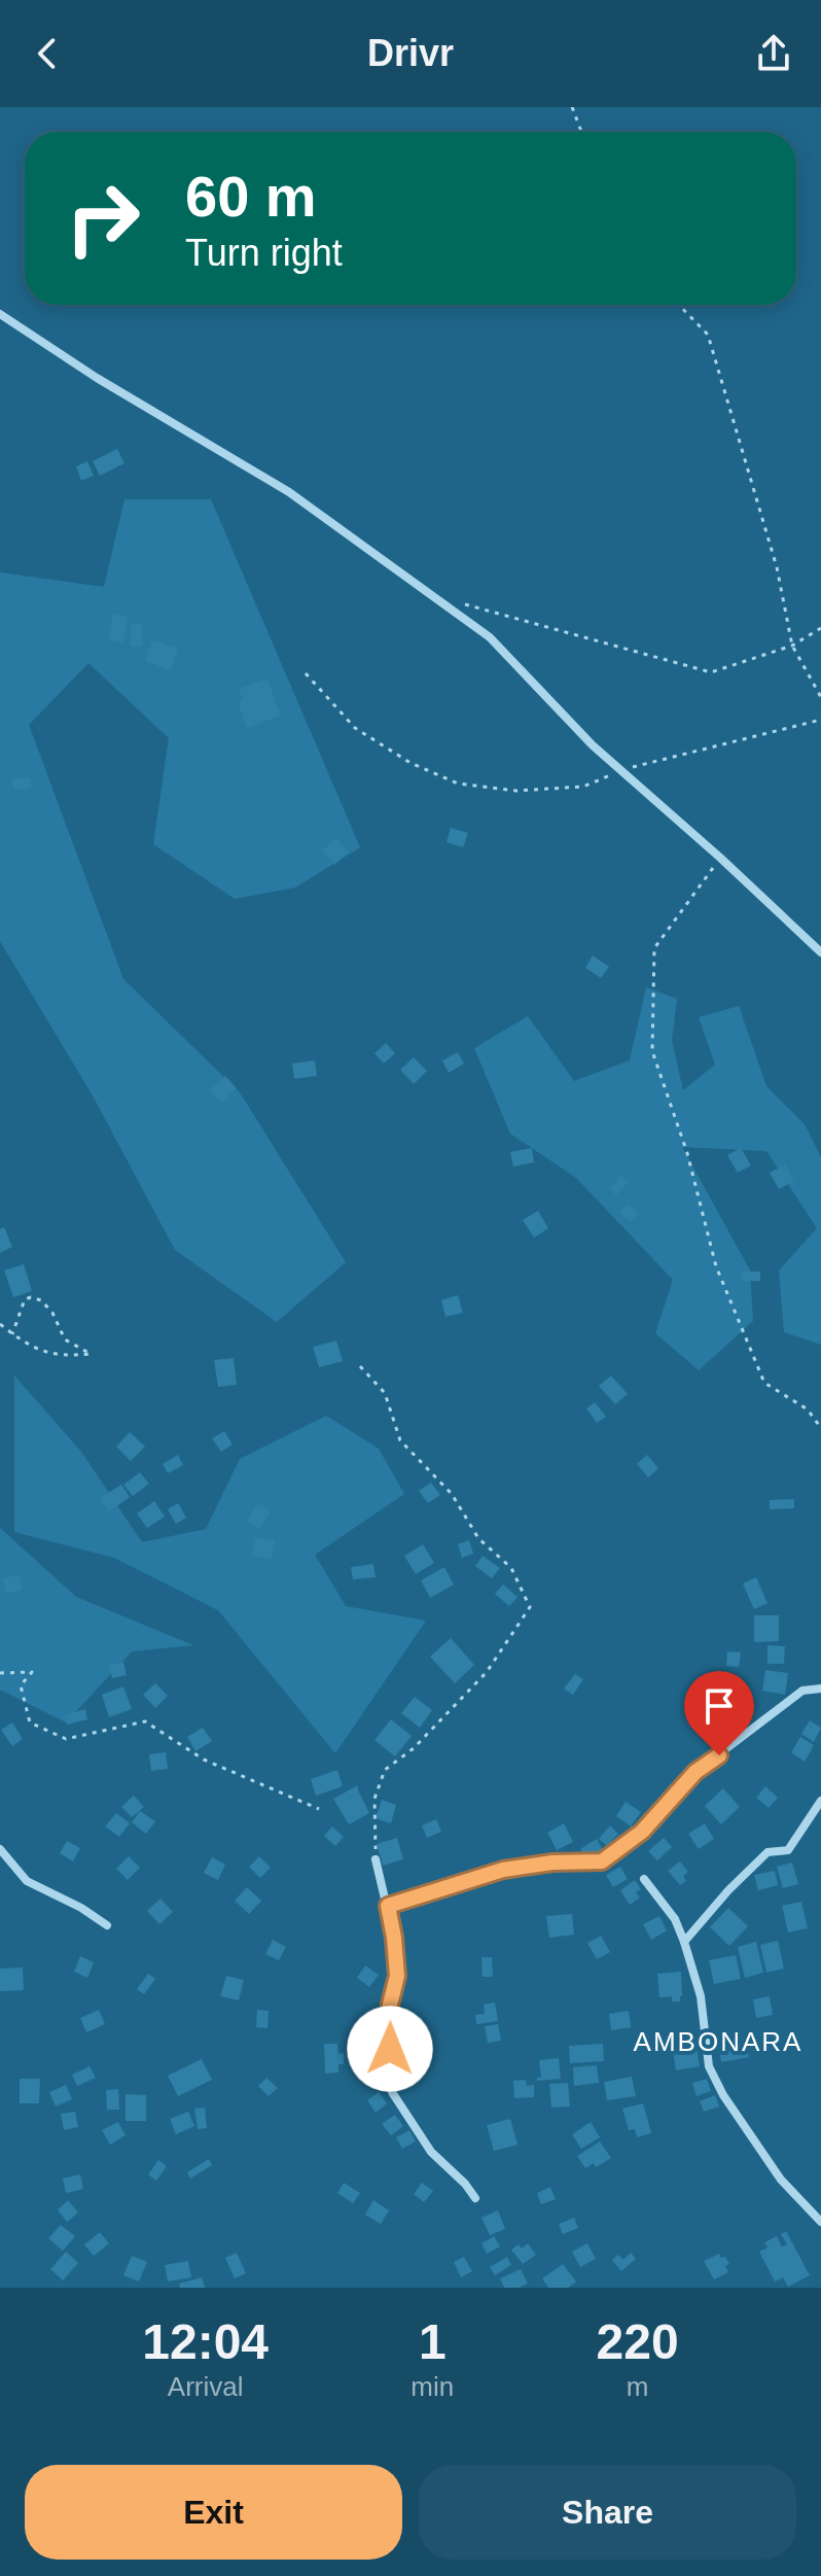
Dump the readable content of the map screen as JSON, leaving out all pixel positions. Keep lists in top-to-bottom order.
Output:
{
  "districts": ["AMBONARA"],
  "page": {
    "header": "Drivr",
    "turn": ["60 m", "Turn right"],
    "eta": [
      "12:04",
      "Arrival",
      "1",
      "min",
      "220",
      "m"
    ],
    "buttons": ["Exit", "Share"]
  }
}
